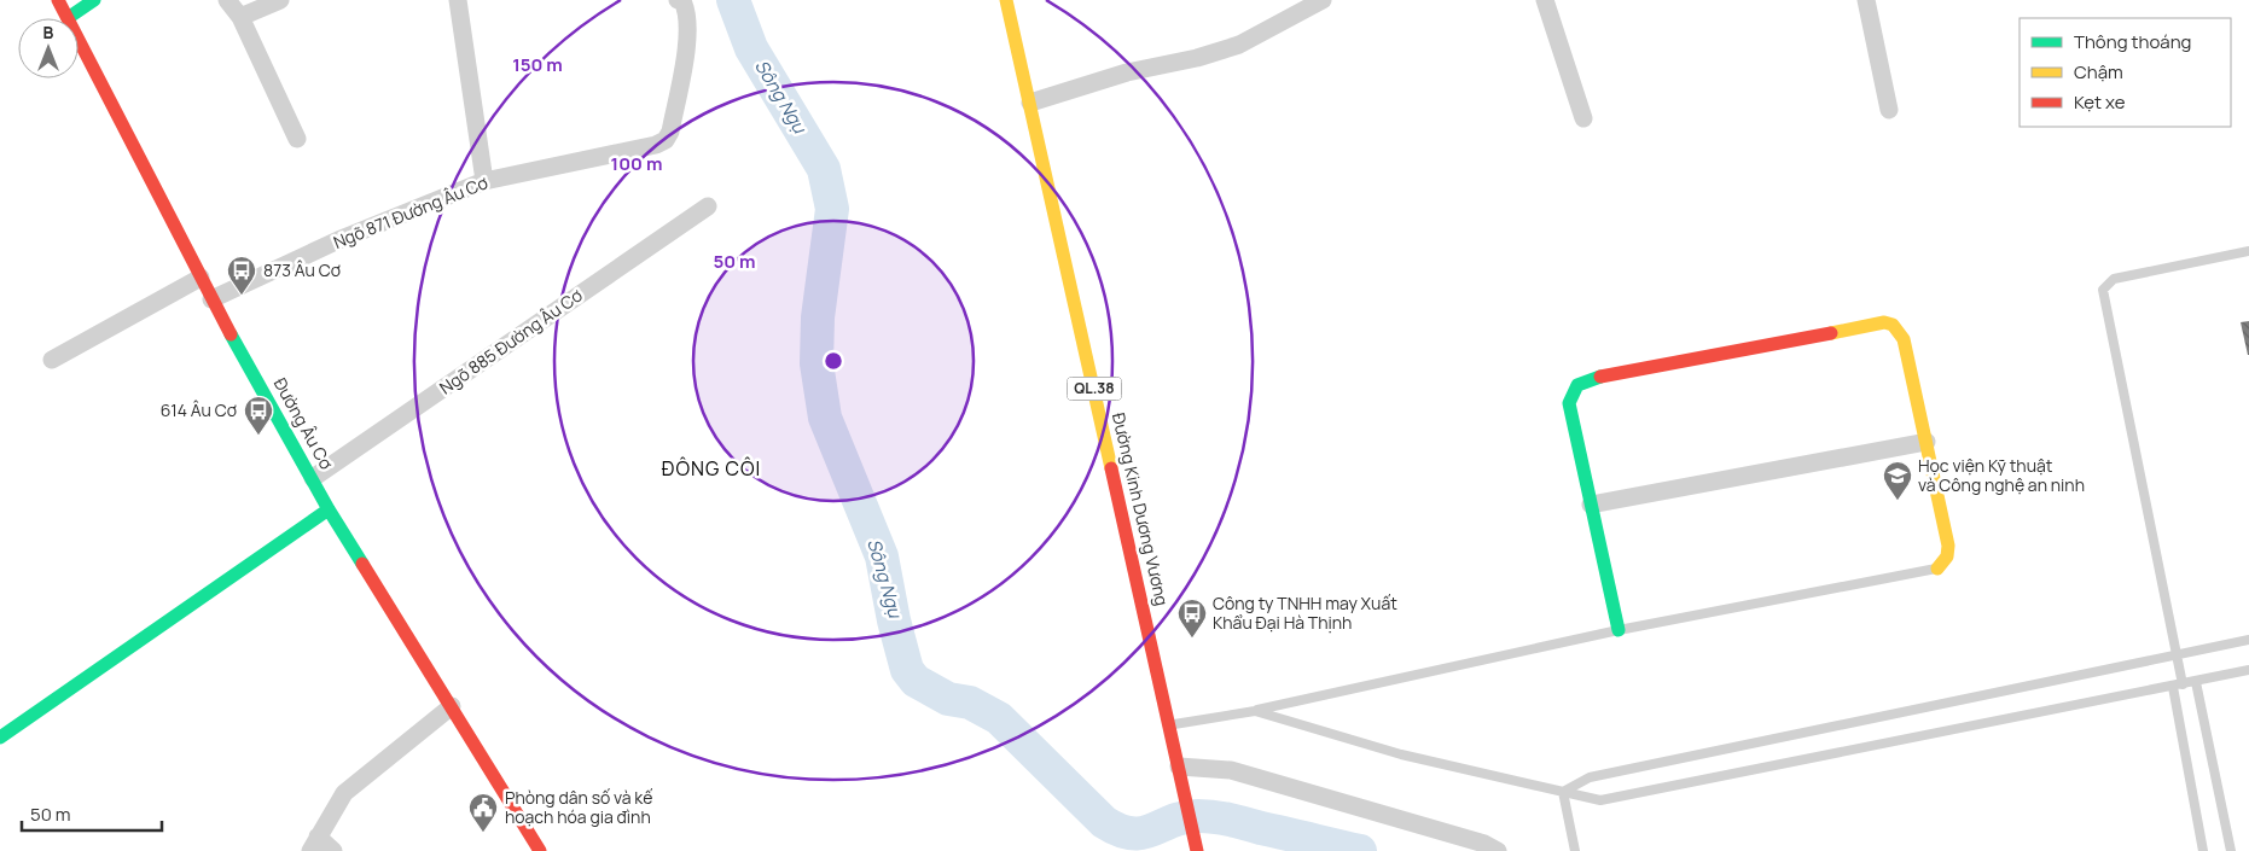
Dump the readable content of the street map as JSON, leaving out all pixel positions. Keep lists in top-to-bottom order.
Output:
{
  "streets": {
    "main road": ["QL.38", "Đường Âu Cơ", "Đường Kinh Dương Vương"],
    "street": ["Ngõ 871 Đường Âu Cơ", "Ngõ 885 Đường Âu Cơ"]
  },
  "crossings": [
    ["Ngõ 871 Đường Âu Cơ", "Đường Âu Cơ"],
    ["Ngõ 885 Đường Âu Cơ", "Đường Âu Cơ"]
  ],
  "districts": ["ĐÔNG CÔI"],
  "water": ["Sông Ngụ"],
  "places": {
    "bus stop": ["873 Âu Cơ", "614 Âu Cơ", "Công ty TNHH may Xuất Khẩu Đại Hà Thịnh"],
    "school or university": ["Học viện Kỹ thuật và Công nghệ an ninh"],
    "public building": ["Phòng dân số và kế hoạch hóa gia đình"]
  },
  "legend": ["Thông thoáng", "Chậm", "Kẹt xe"],
  "scale_bar": "50 m",
  "north": "top",
  "rings": ["150 m", "100 m", "50 m"]
}
